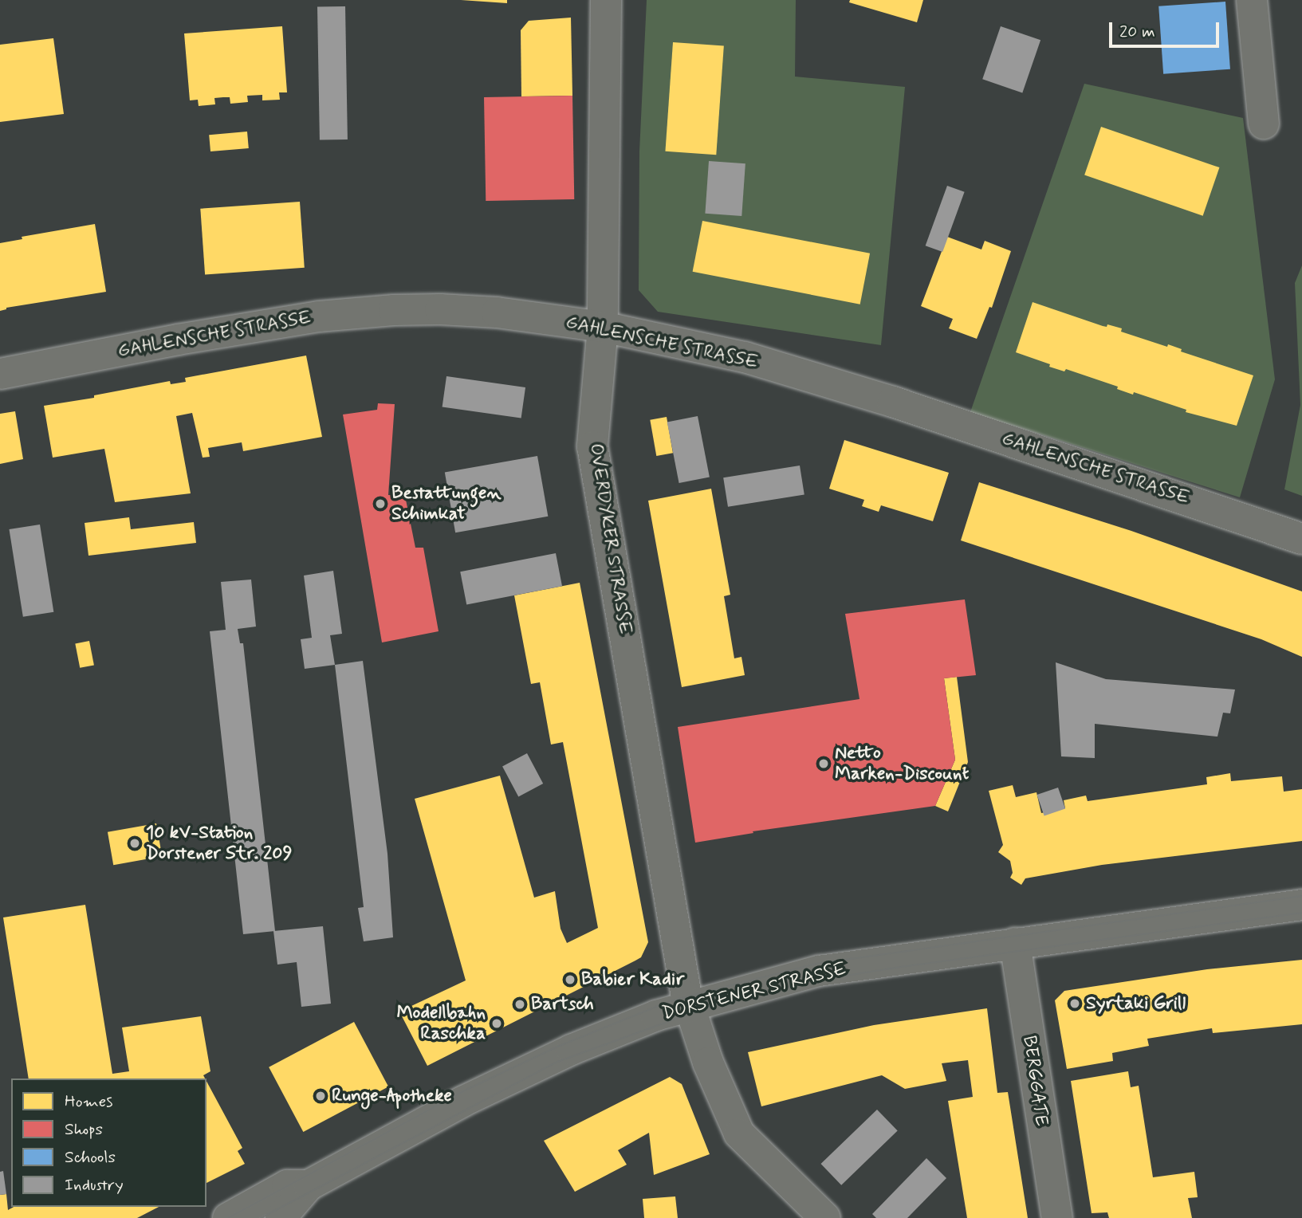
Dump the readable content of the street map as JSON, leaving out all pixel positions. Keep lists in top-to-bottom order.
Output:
{
  "streets": {
    "street": [
      "GAHLENSCHE STRASSE",
      "OVERDYKER STRASSE",
      "DORSTENER STRASSE",
      "BERGGATE"
    ]
  },
  "crossings": [
    ["GAHLENSCHE STRASSE", "OVERDYKER STRASSE"],
    ["OVERDYKER STRASSE", "DORSTENER STRASSE"],
    ["DORSTENER STRASSE", "BERGGATE"]
  ],
  "places": [
    "Bestattungen Schimkat",
    "Netto Marken-Discount",
    "10 kV-Station Dorstener Str. 209",
    "Babier Kadir",
    "Syrtaki Grill",
    "Bartsch",
    "Modellbahn Raschka",
    "Runge-Apotheke"
  ],
  "legend": [
    "Homes",
    "Shops",
    "Schools",
    "Industry"
  ],
  "scale_bar": "20 m"
}
